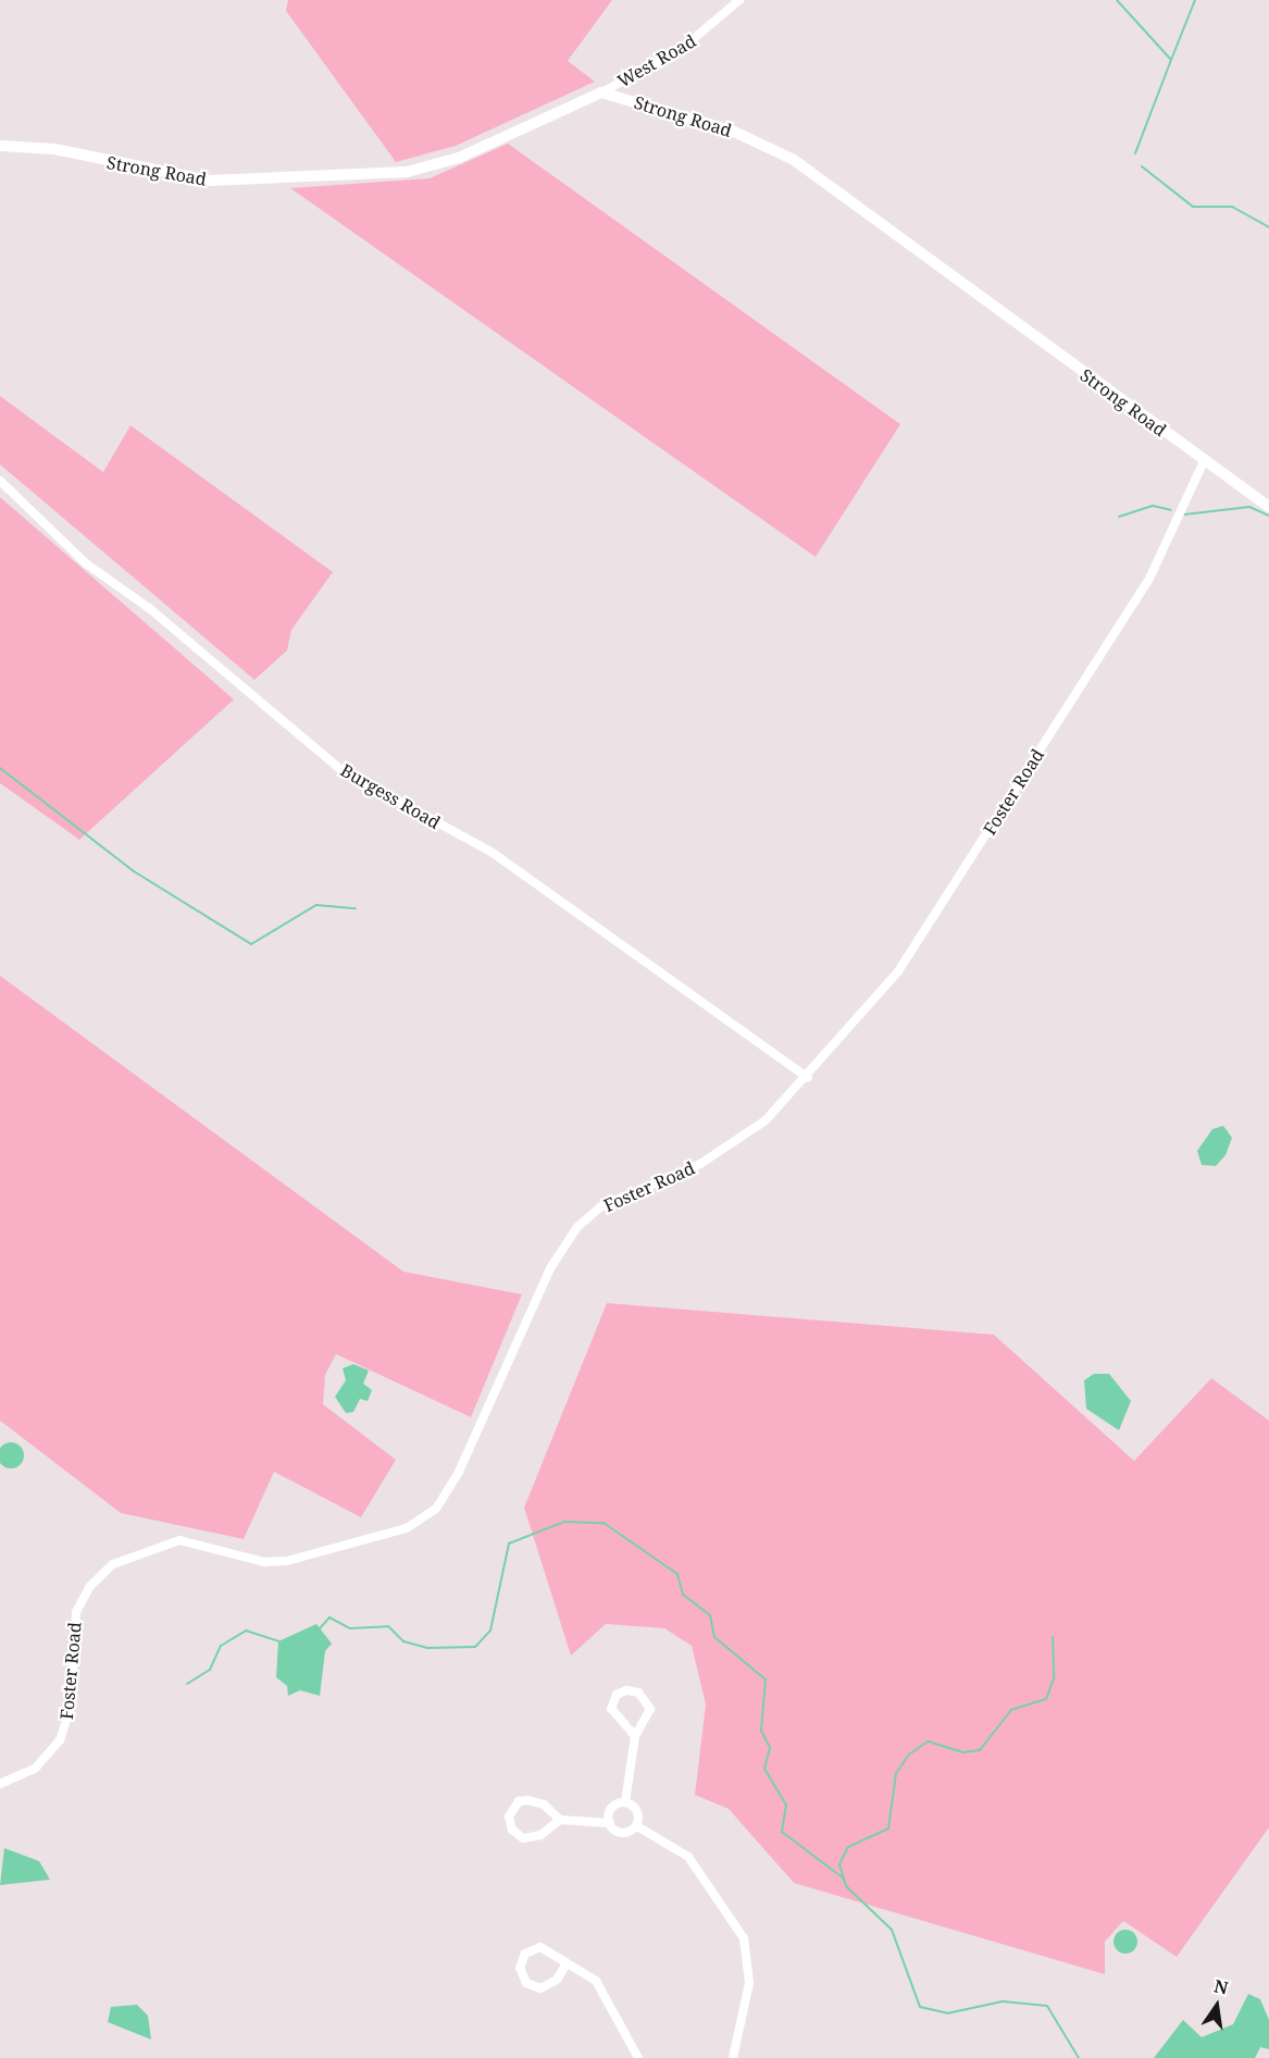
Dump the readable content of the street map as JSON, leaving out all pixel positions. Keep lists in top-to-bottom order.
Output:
{
  "streets": {
    "street": [
      "West Road",
      "Strong Road",
      "Foster Road",
      "Burgess Road"
    ]
  },
  "crossings": [
    ["West Road", "Strong Road"],
    ["Strong Road", "Foster Road"],
    ["Foster Road", "Burgess Road"]
  ],
  "north": "top"
}
